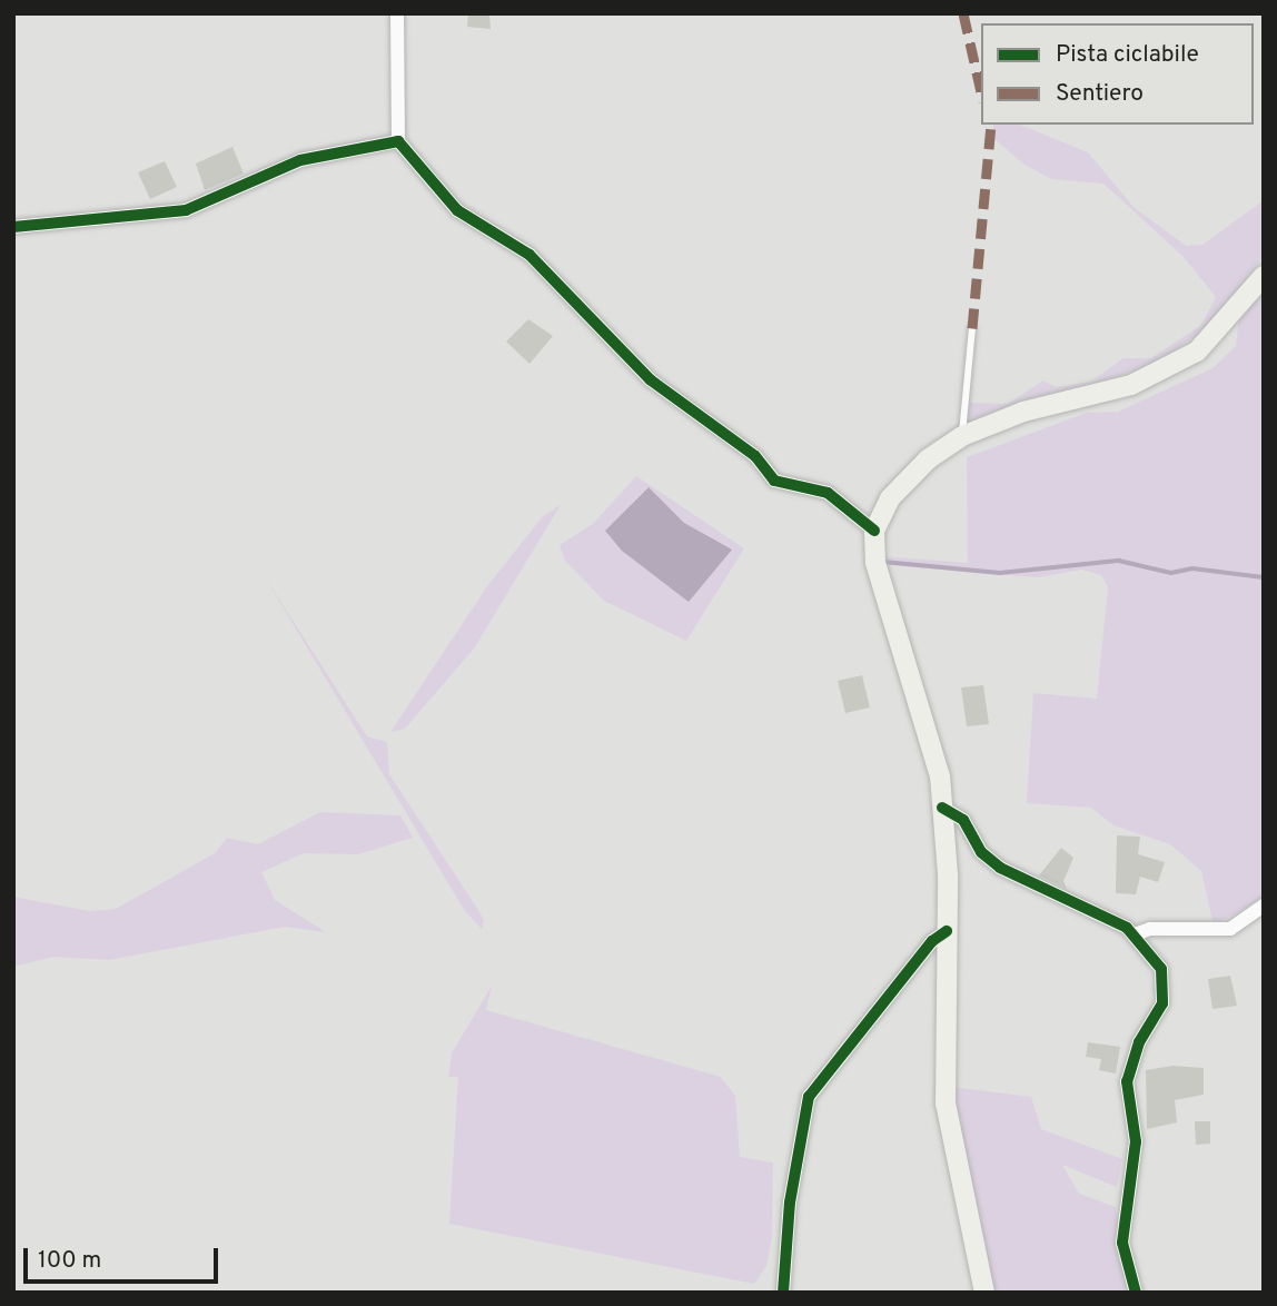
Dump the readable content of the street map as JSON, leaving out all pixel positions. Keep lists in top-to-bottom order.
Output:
{
  "legend": ["Pista ciclabile", "Sentiero"],
  "scale_bar": "100 m"
}
